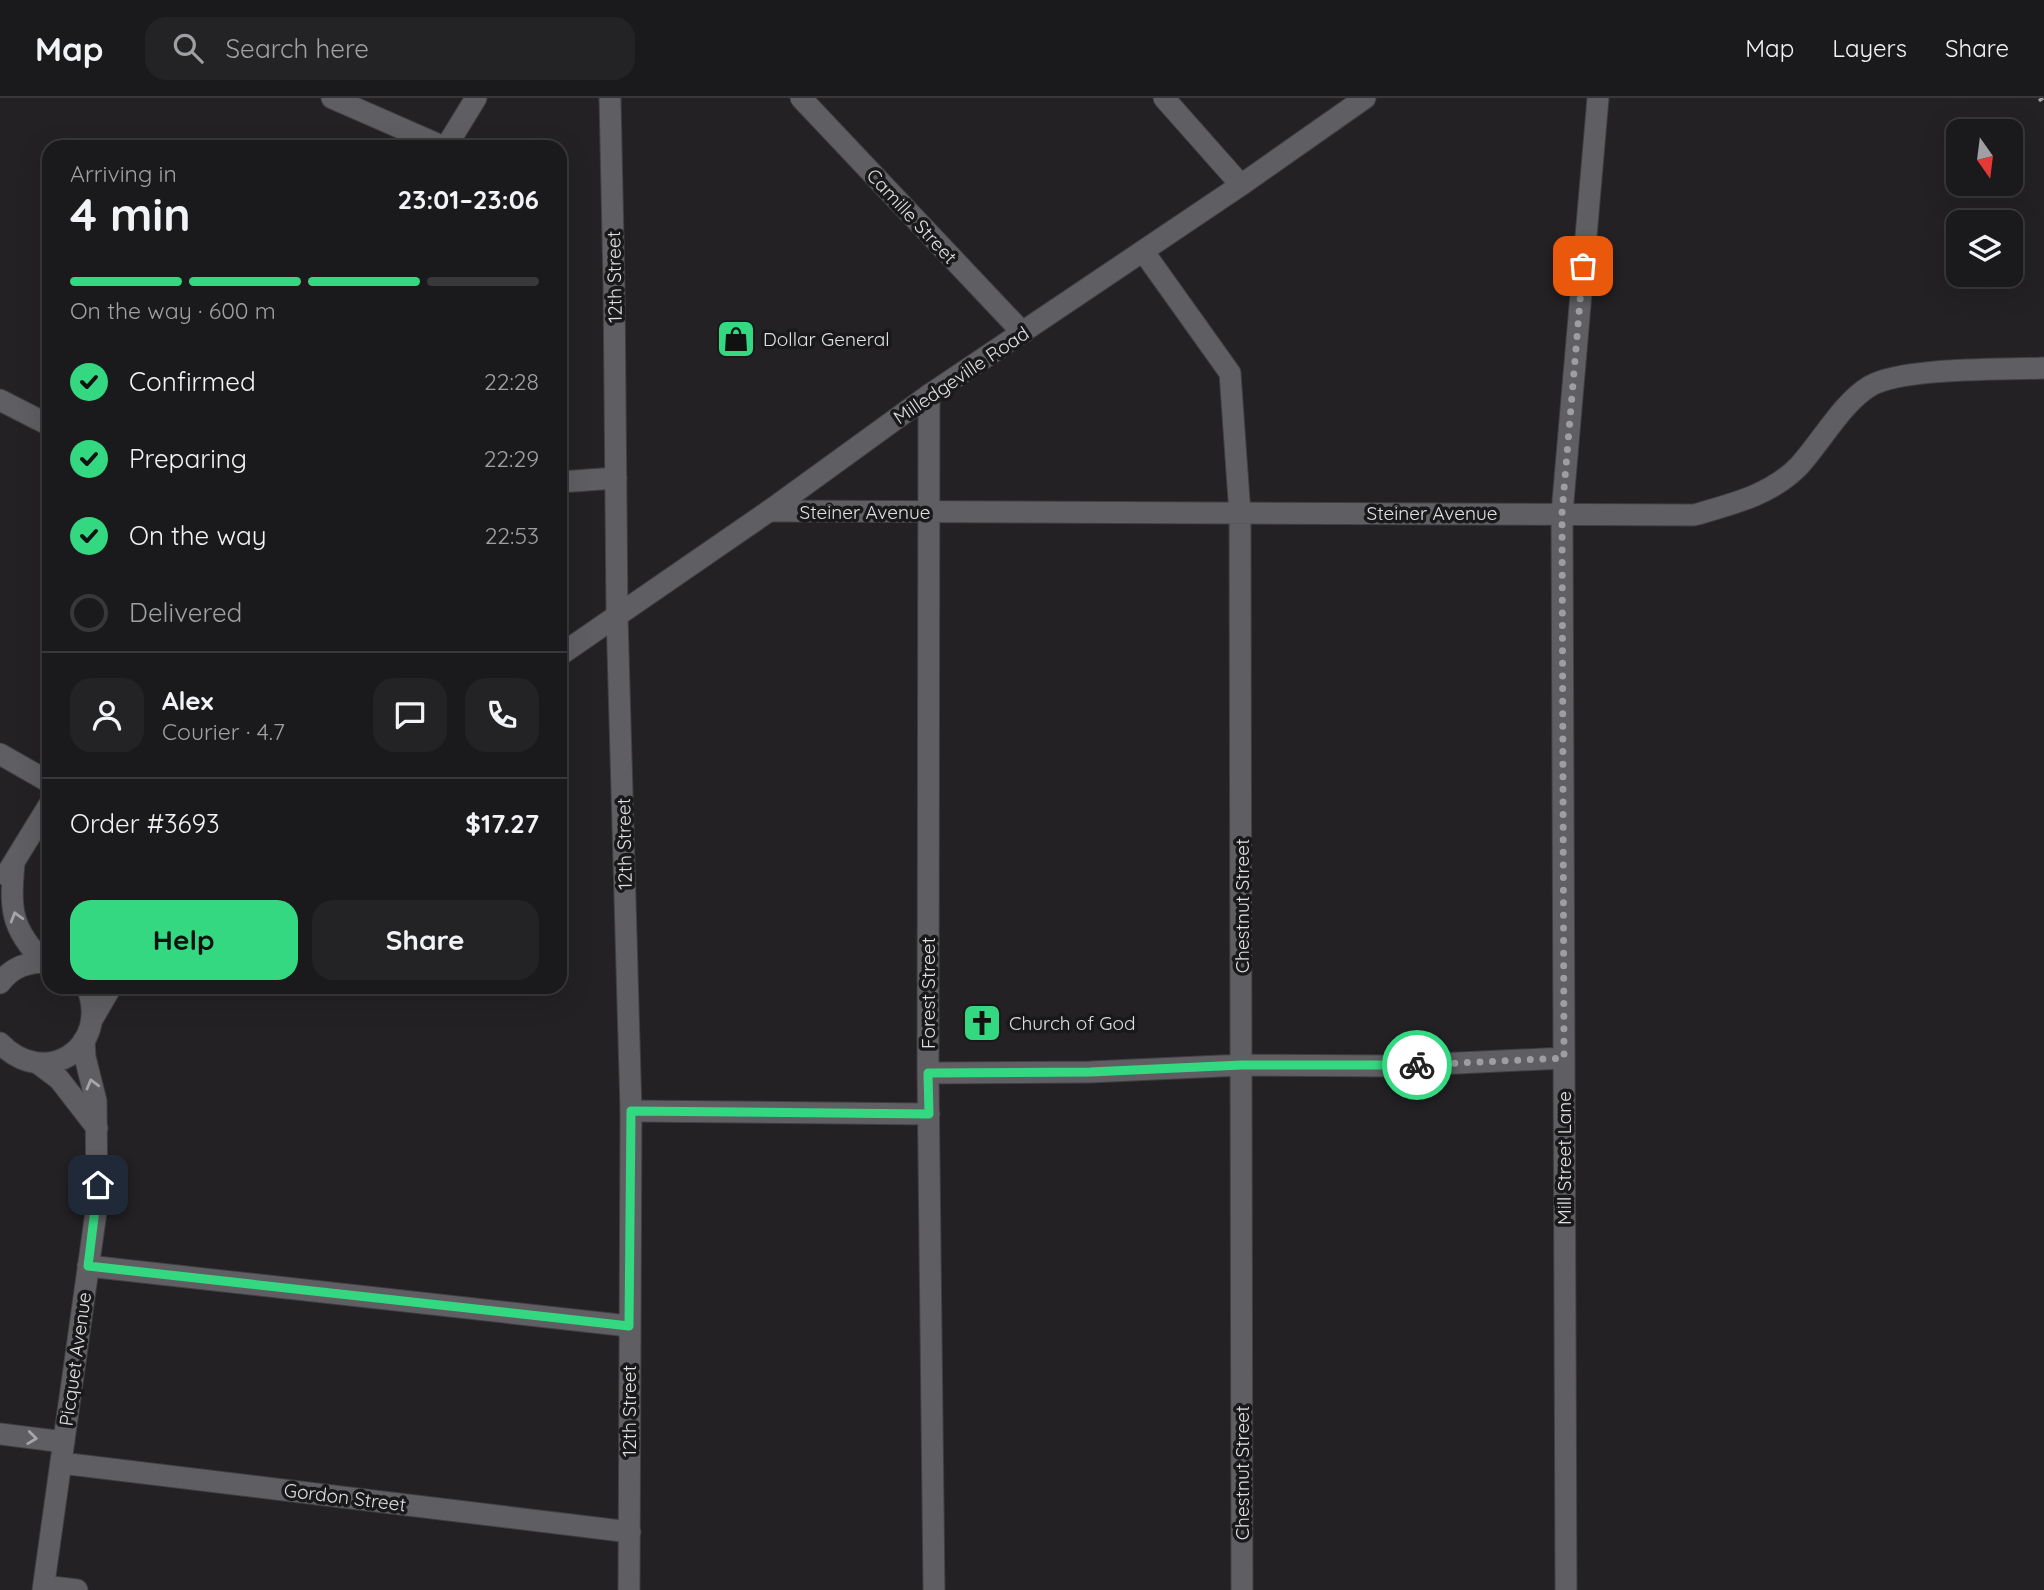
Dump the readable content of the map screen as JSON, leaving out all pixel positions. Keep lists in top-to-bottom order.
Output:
{
  "streets": {
    "street": [
      "Camille Street",
      "12th Street",
      "Milledgeville Road",
      "Steiner Avenue",
      "Chestnut Street",
      "Forest Street",
      "Mill Street Lane",
      "Picquet Avenue",
      "Gordon Street"
    ]
  },
  "crossings": [
    ["Camille Street", "Milledgeville Road"],
    ["12th Street", "Milledgeville Road"],
    ["12th Street", "Gordon Street"],
    ["Milledgeville Road", "Steiner Avenue"],
    ["Milledgeville Road", "Chestnut Street"],
    ["Milledgeville Road", "Forest Street"],
    ["Steiner Avenue", "Chestnut Street"],
    ["Steiner Avenue", "Forest Street"],
    ["Steiner Avenue", "Mill Street Lane"],
    ["Picquet Avenue", "Gordon Street"]
  ],
  "places": {
    "shop": ["Dollar General"],
    "church": ["Church of God"]
  },
  "north": "bottom",
  "page": {
    "header": "Map",
    "search": "Search here",
    "nav": ["Map", "Layers", "Share"],
    "heading": ["4 min", "Arriving in", "23:01–23:06"],
    "panel": [
      "Alex",
      "Courier · 4.7",
      "Order #3693",
      "$17.27"
    ],
    "bar": "On the way · 600 m",
    "list": [
      ["Confirmed", "22:28"],
      ["Preparing", "22:29"],
      ["On the way", "22:53"],
      "Delivered"
    ],
    "buttons": ["Help", "Share"]
  }
}
